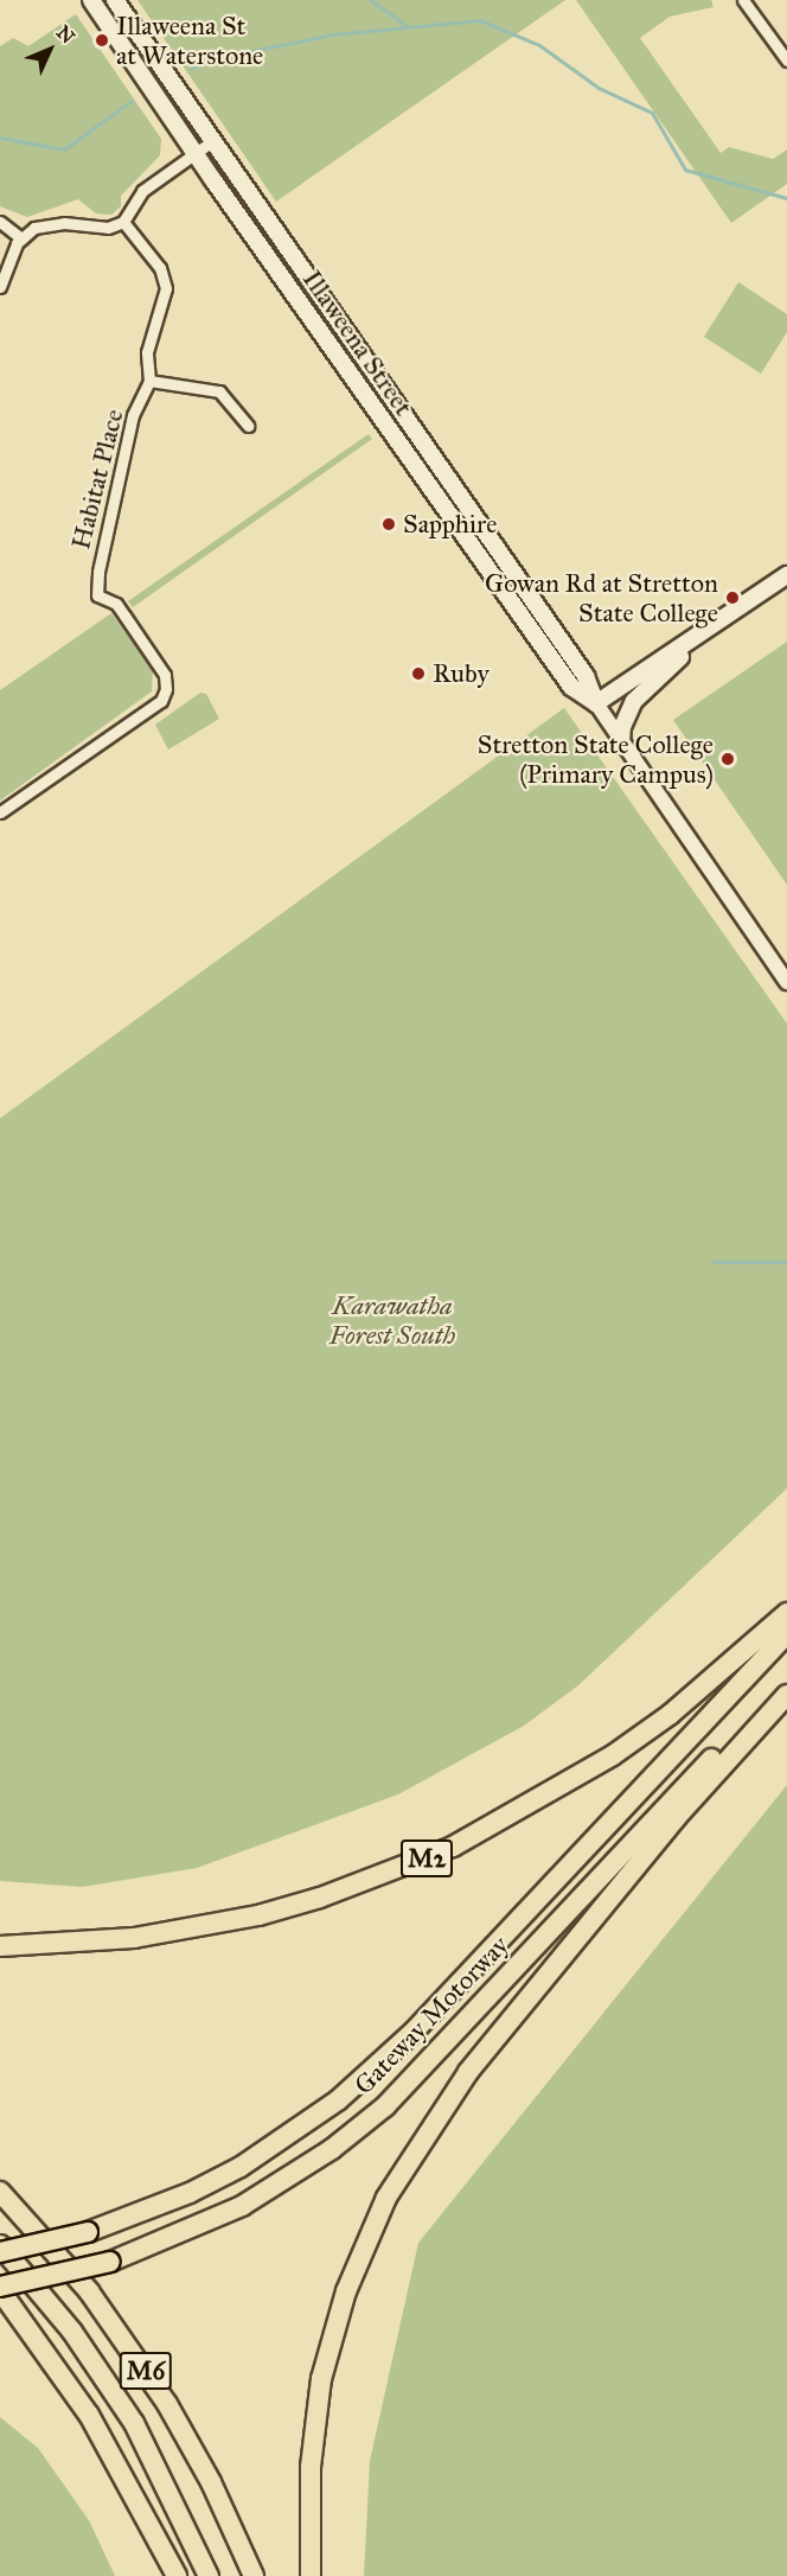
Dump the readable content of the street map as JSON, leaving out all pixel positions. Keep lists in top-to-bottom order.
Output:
{
  "streets": {
    "highway": ["M2", "Gateway Motorway", "M6"],
    "main road": ["Illaweena Street"],
    "street": ["Habitat Place"]
  },
  "parks": ["Karawatha Forest South"],
  "places": [
    "Illaweena St at Waterstone",
    "Sapphire",
    "Gowan Rd at Stretton State College",
    "Ruby",
    "Stretton State College (Primary Campus)"
  ],
  "north": "top right"
}
